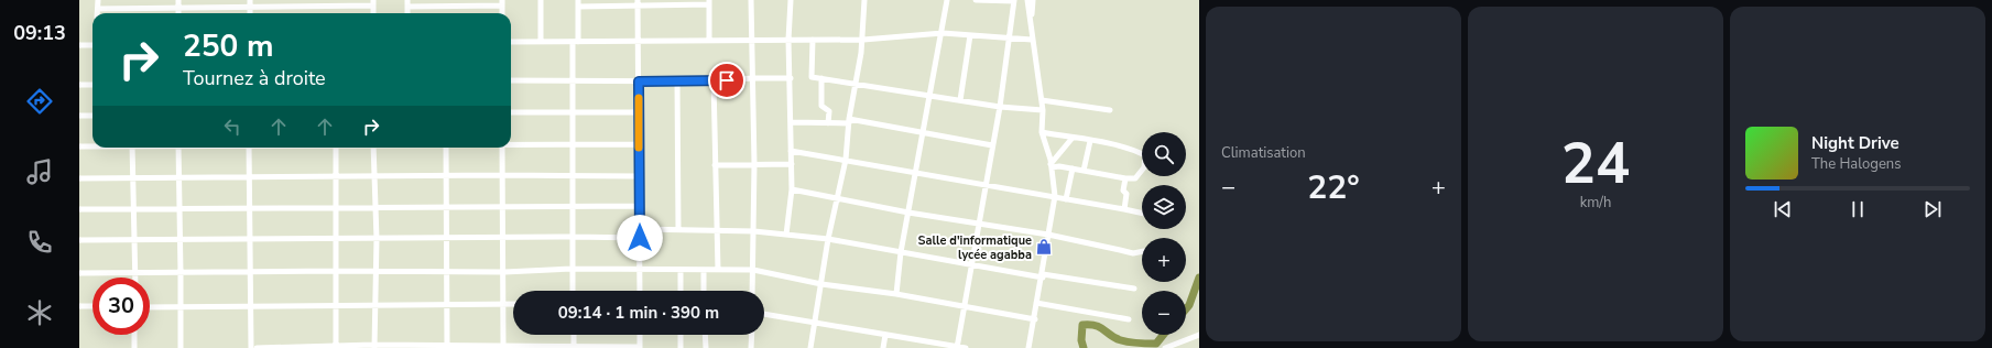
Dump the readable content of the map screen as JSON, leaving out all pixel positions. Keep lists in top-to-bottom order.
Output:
{
  "places": {
    "shop": ["Salle d'informatique lycée agabba"]
  },
  "page": {
    "tabs": "09:13",
    "tile": [
      "Climatisation",
      ["24", "km/h"]
    ],
    "turn": ["250 m", "Tournez à droite"],
    "song": ["Night Drive", "The Halogens"],
    "map_buttons": ["+", "−"],
    "heat": ["−", "22°", "+"],
    "limit": "30",
    "trip": "09:14 · 1 min · 390 m"
  }
}
